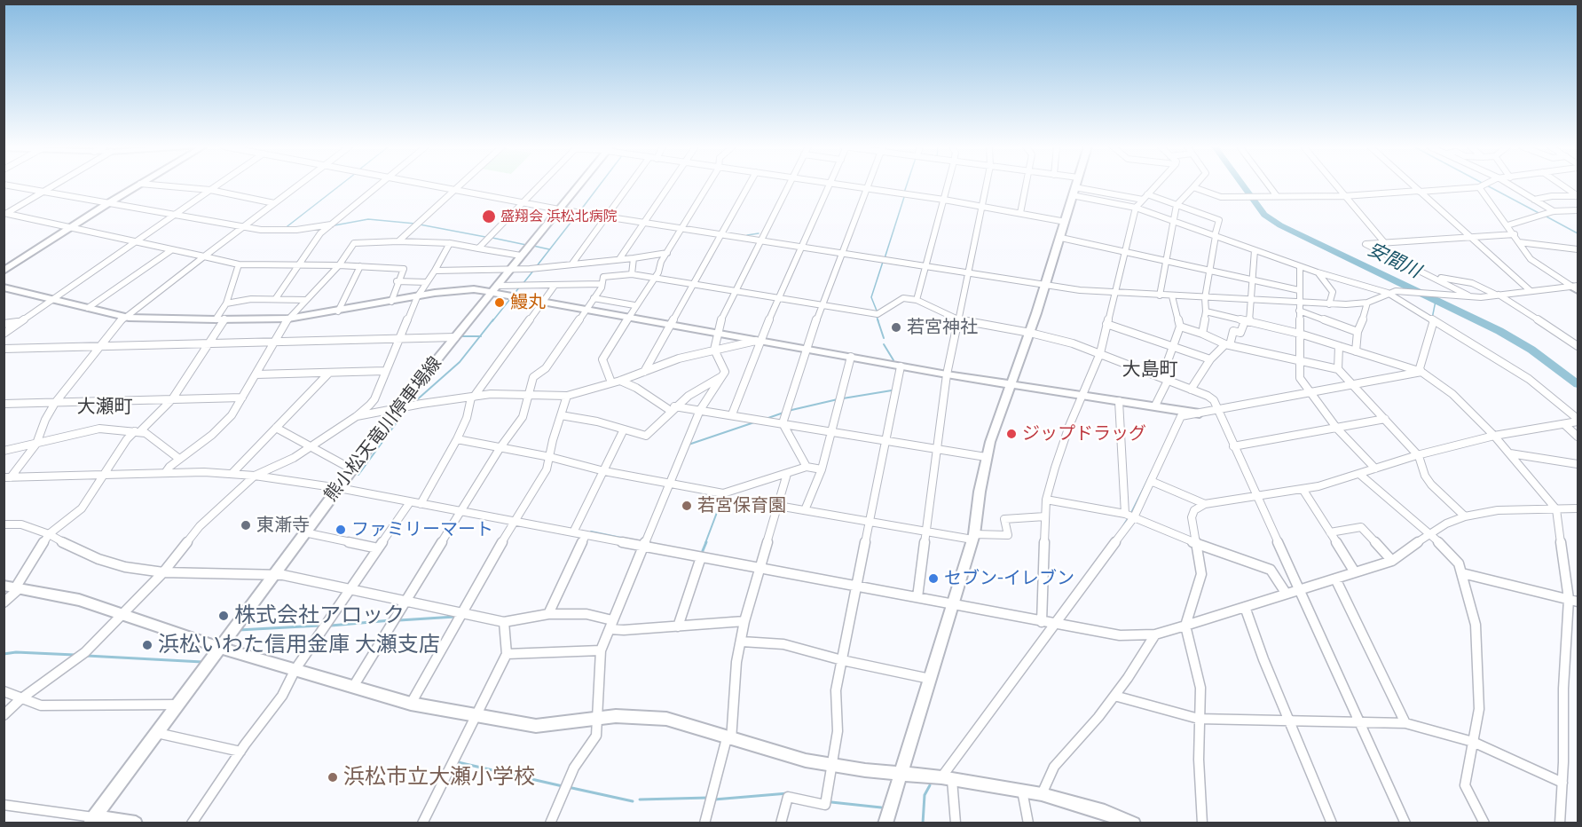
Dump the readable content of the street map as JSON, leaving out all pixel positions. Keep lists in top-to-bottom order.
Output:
{
  "streets": {
    "street": ["熊小松天竜川停車場線"]
  },
  "districts": ["大島町", "大瀬町"],
  "water": ["安間川"],
  "places": [
    "盛翔会 浜松北病院",
    "鰻丸",
    "若宮神社",
    "ジップドラッグ",
    "若宮保育園",
    "東漸寺",
    "ファミリーマート",
    "セブン-イレブン",
    "株式会社アロック",
    "浜松いわた信用金庫 大瀬支店",
    "浜松市立大瀬小学校"
  ]
}
